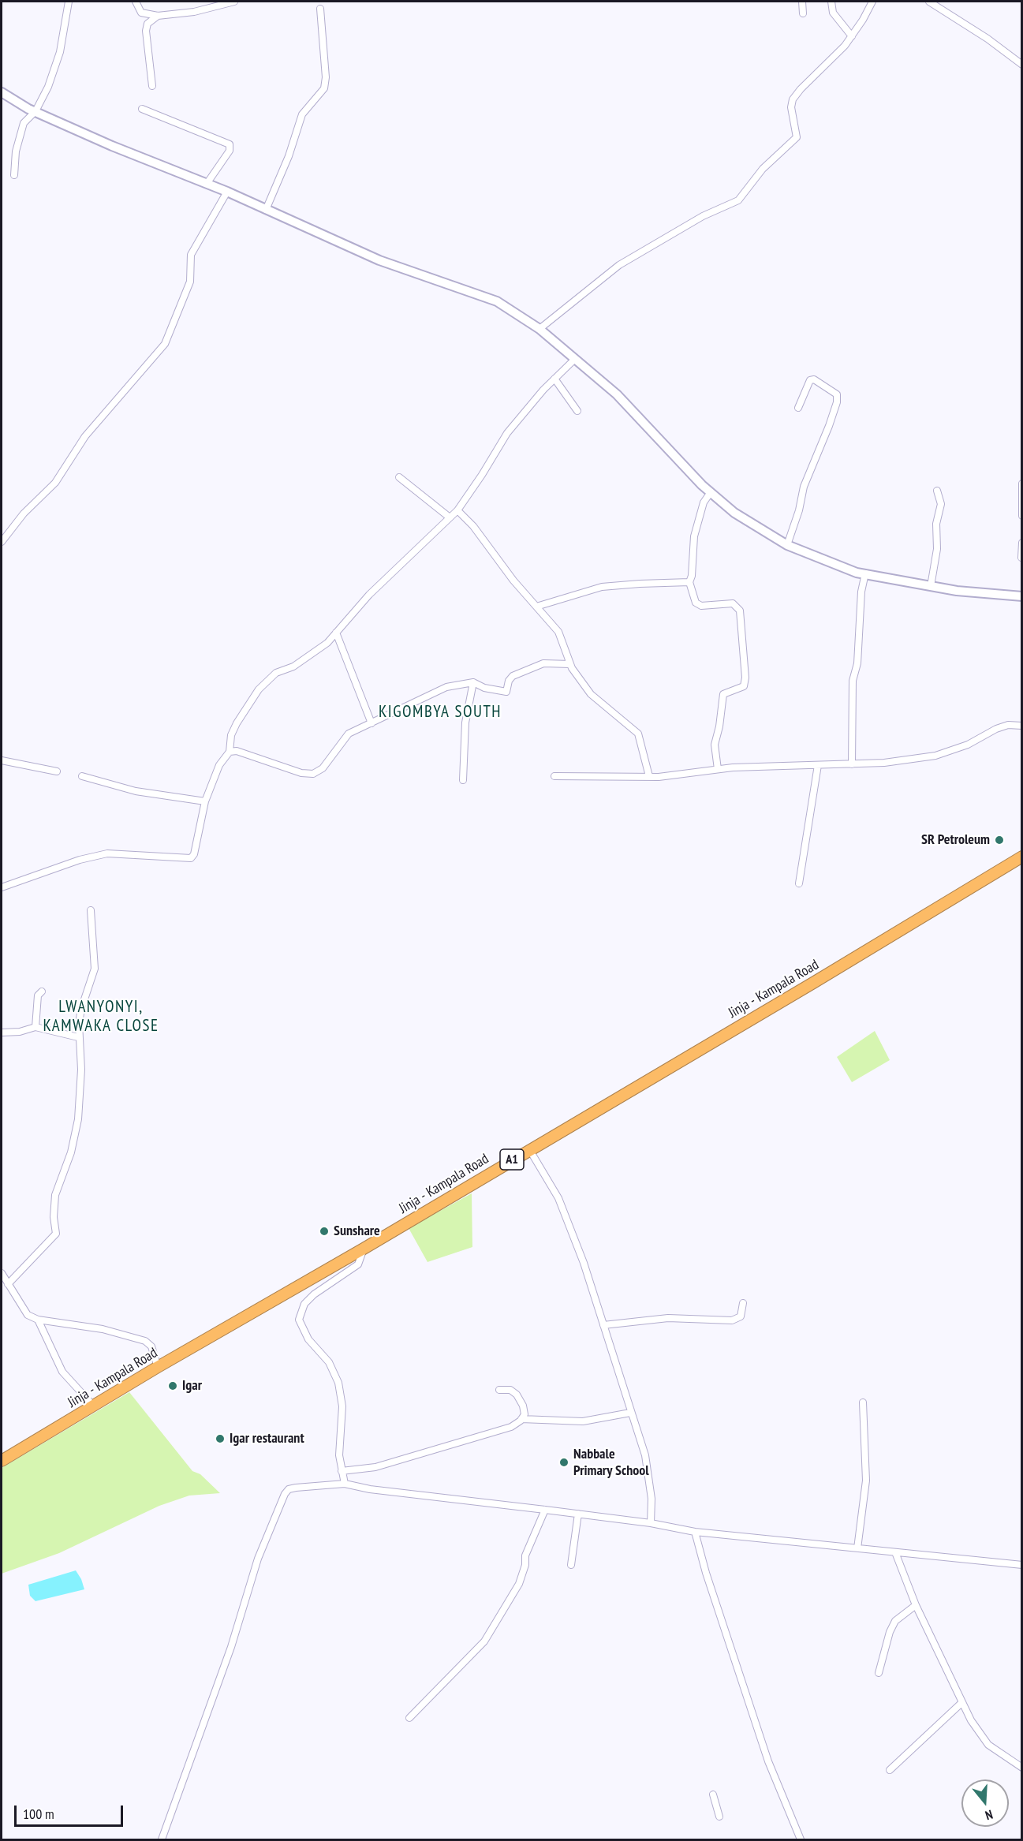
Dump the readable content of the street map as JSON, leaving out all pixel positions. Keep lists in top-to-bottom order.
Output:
{
  "streets": {
    "highway": ["Jinja - Kampala Road", "A1"]
  },
  "districts": ["KIGOMBYA SOUTH", "LWANYONYI, KAMWAKA CLOSE"],
  "places": [
    "SR Petroleum",
    "Sunshare",
    "Igar",
    "Igar restaurant",
    "Nabbale Primary School"
  ],
  "scale_bar": "100 m",
  "north": "bottom"
}
